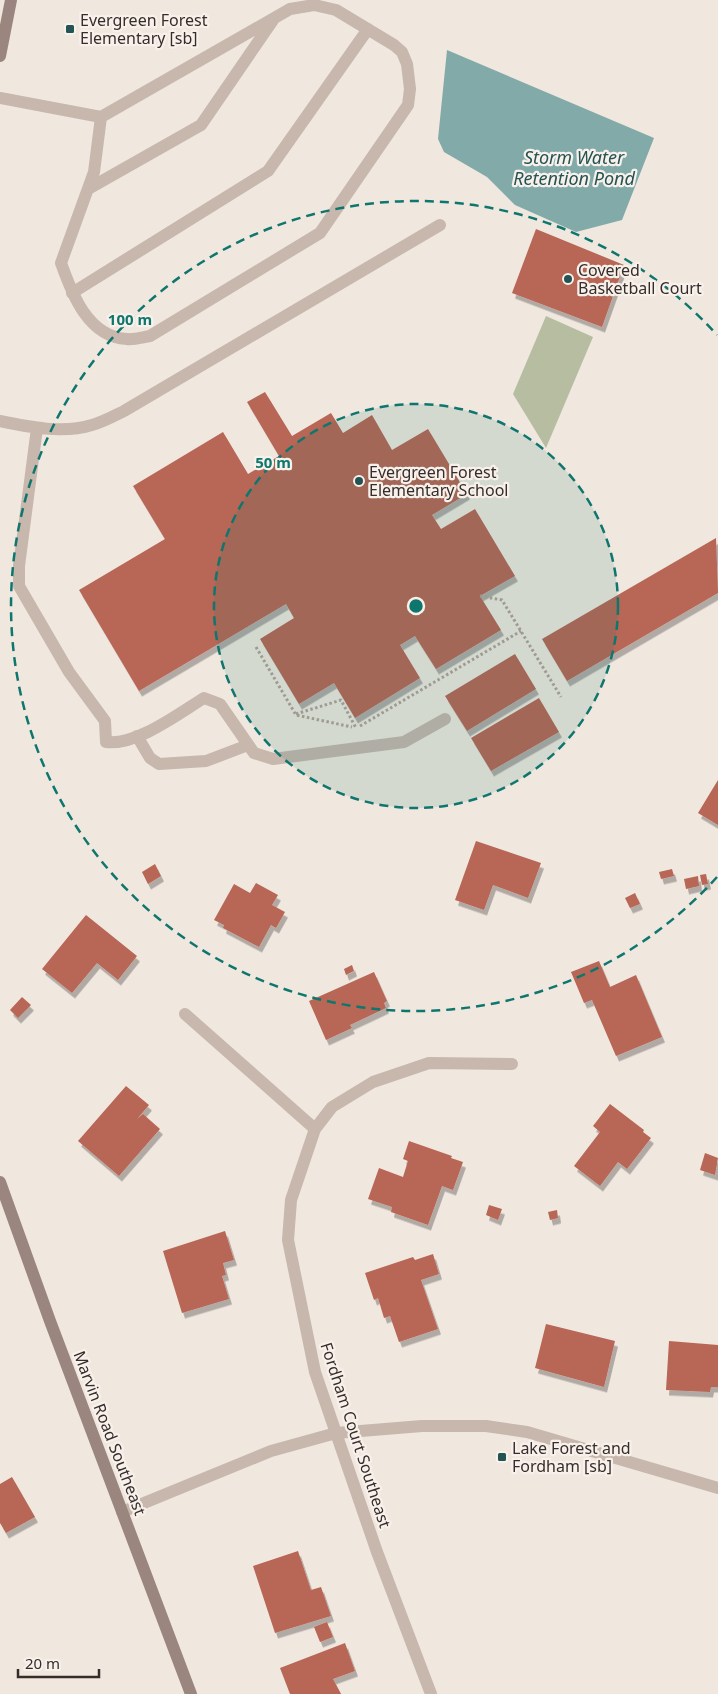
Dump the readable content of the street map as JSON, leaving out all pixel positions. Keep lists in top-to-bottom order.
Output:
{
  "streets": {
    "street": ["Marvin Road Southeast", "Fordham Court Southeast"]
  },
  "water": ["Storm Water Retention Pond"],
  "places": {
    "transit": ["Evergreen Forest Elementary [sb]", "Lake Forest and Fordham [sb]"],
    "other": ["Covered Basketball Court", "Evergreen Forest Elementary School"]
  },
  "scale_bar": "20 m",
  "rings": ["100 m", "50 m"]
}
